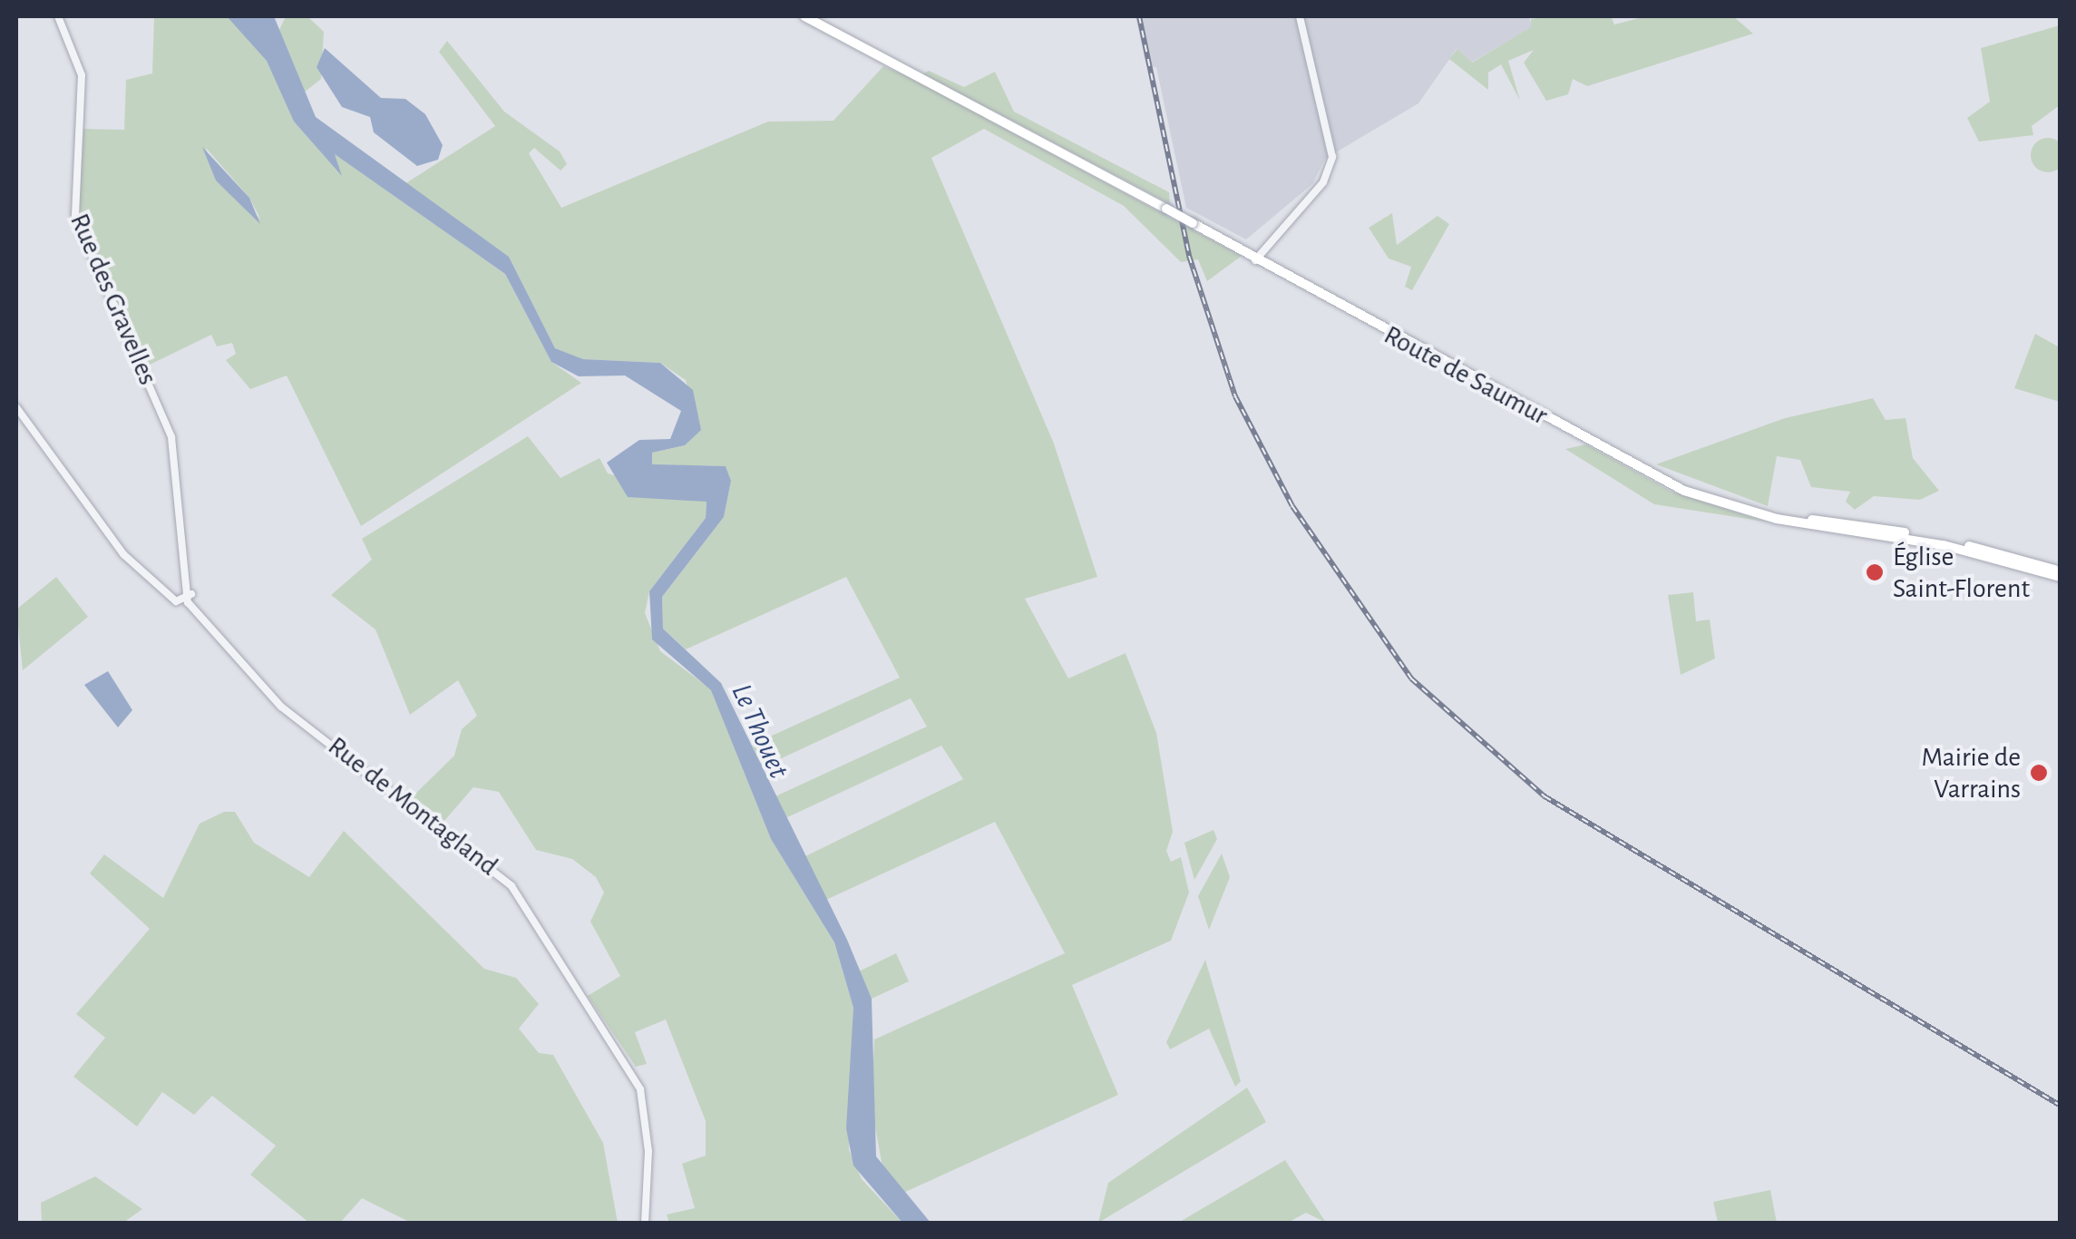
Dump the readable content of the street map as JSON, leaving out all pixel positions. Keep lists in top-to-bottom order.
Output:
{
  "streets": {
    "main road": ["Route de Saumur"],
    "street": ["Rue des Gravelles", "Rue de Montagland"]
  },
  "crossings": [
    ["Rue des Gravelles", "Rue de Montagland"]
  ],
  "water": ["Le Thouet"],
  "places": ["Église Saint-Florent", "Mairie de Varrains"]
}
